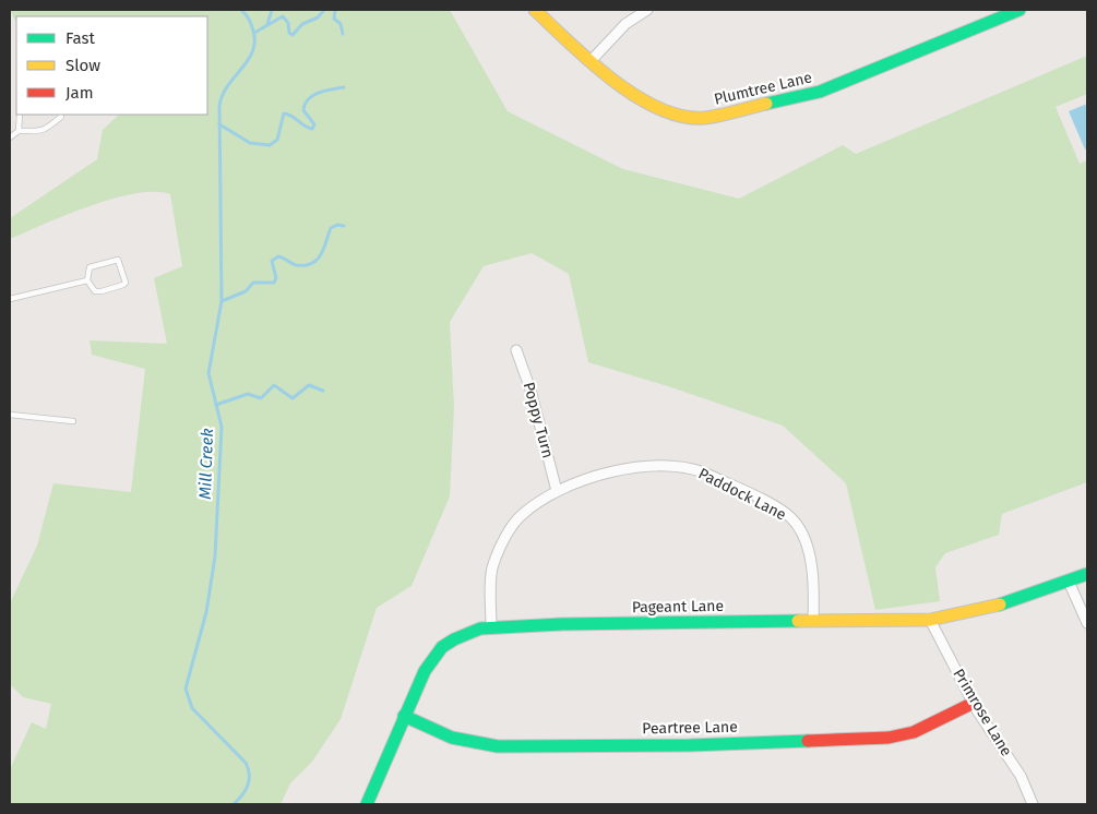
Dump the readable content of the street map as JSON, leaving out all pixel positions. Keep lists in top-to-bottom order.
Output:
{
  "streets": {
    "street": [
      "Plumtree Lane",
      "Poppy Turn",
      "Paddock Lane",
      "Pageant Lane",
      "Primrose Lane",
      "Peartree Lane"
    ]
  },
  "crossings": [
    ["Poppy Turn", "Paddock Lane"],
    ["Paddock Lane", "Pageant Lane"],
    ["Pageant Lane", "Primrose Lane"],
    ["Pageant Lane", "Peartree Lane"],
    ["Primrose Lane", "Peartree Lane"]
  ],
  "water": ["Mill Creek"],
  "legend": ["Fast", "Slow", "Jam"]
}
